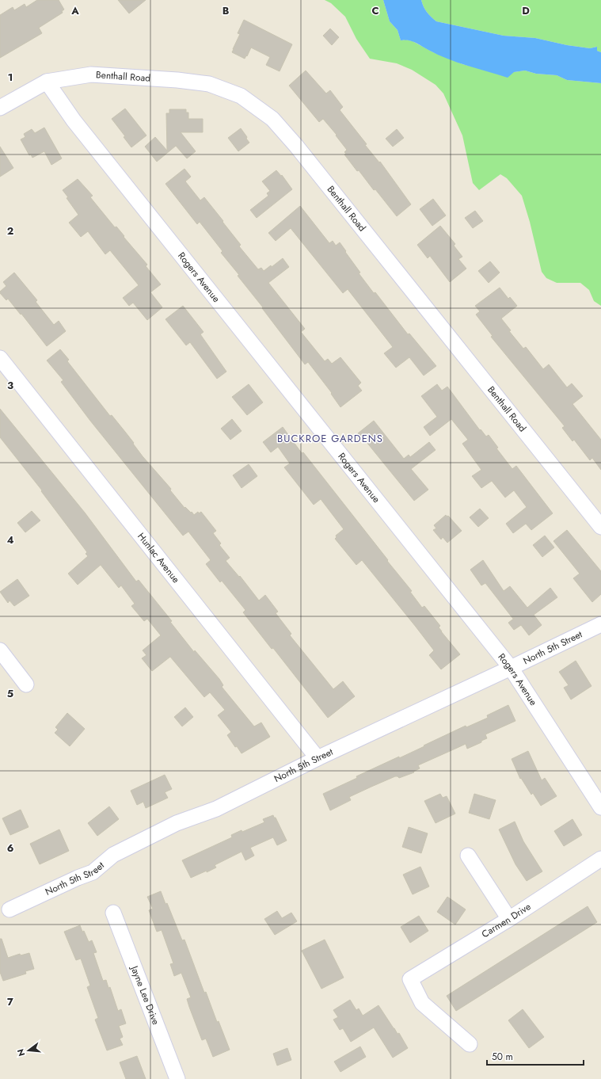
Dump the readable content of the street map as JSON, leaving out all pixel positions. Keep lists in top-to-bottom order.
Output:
{
  "streets": {
    "street": [
      "Benthall Road",
      "Rogers Avenue",
      "Hunlac Avenue",
      "North 5th Street",
      "Carmen Drive",
      "Jayne Lee Drive"
    ]
  },
  "crossings": [
    ["Benthall Road", "Rogers Avenue"],
    ["Rogers Avenue", "North 5th Street"],
    ["Hunlac Avenue", "North 5th Street"]
  ],
  "districts": ["BUCKROE GARDENS"],
  "scale_bar": "50 m",
  "north": "left",
  "grid": {
    "columns": [
      "A",
      "B",
      "C",
      "D"
    ],
    "rows": [
      "1",
      "2",
      "3",
      "4",
      "5",
      "6",
      "7"
    ]
  }
}
